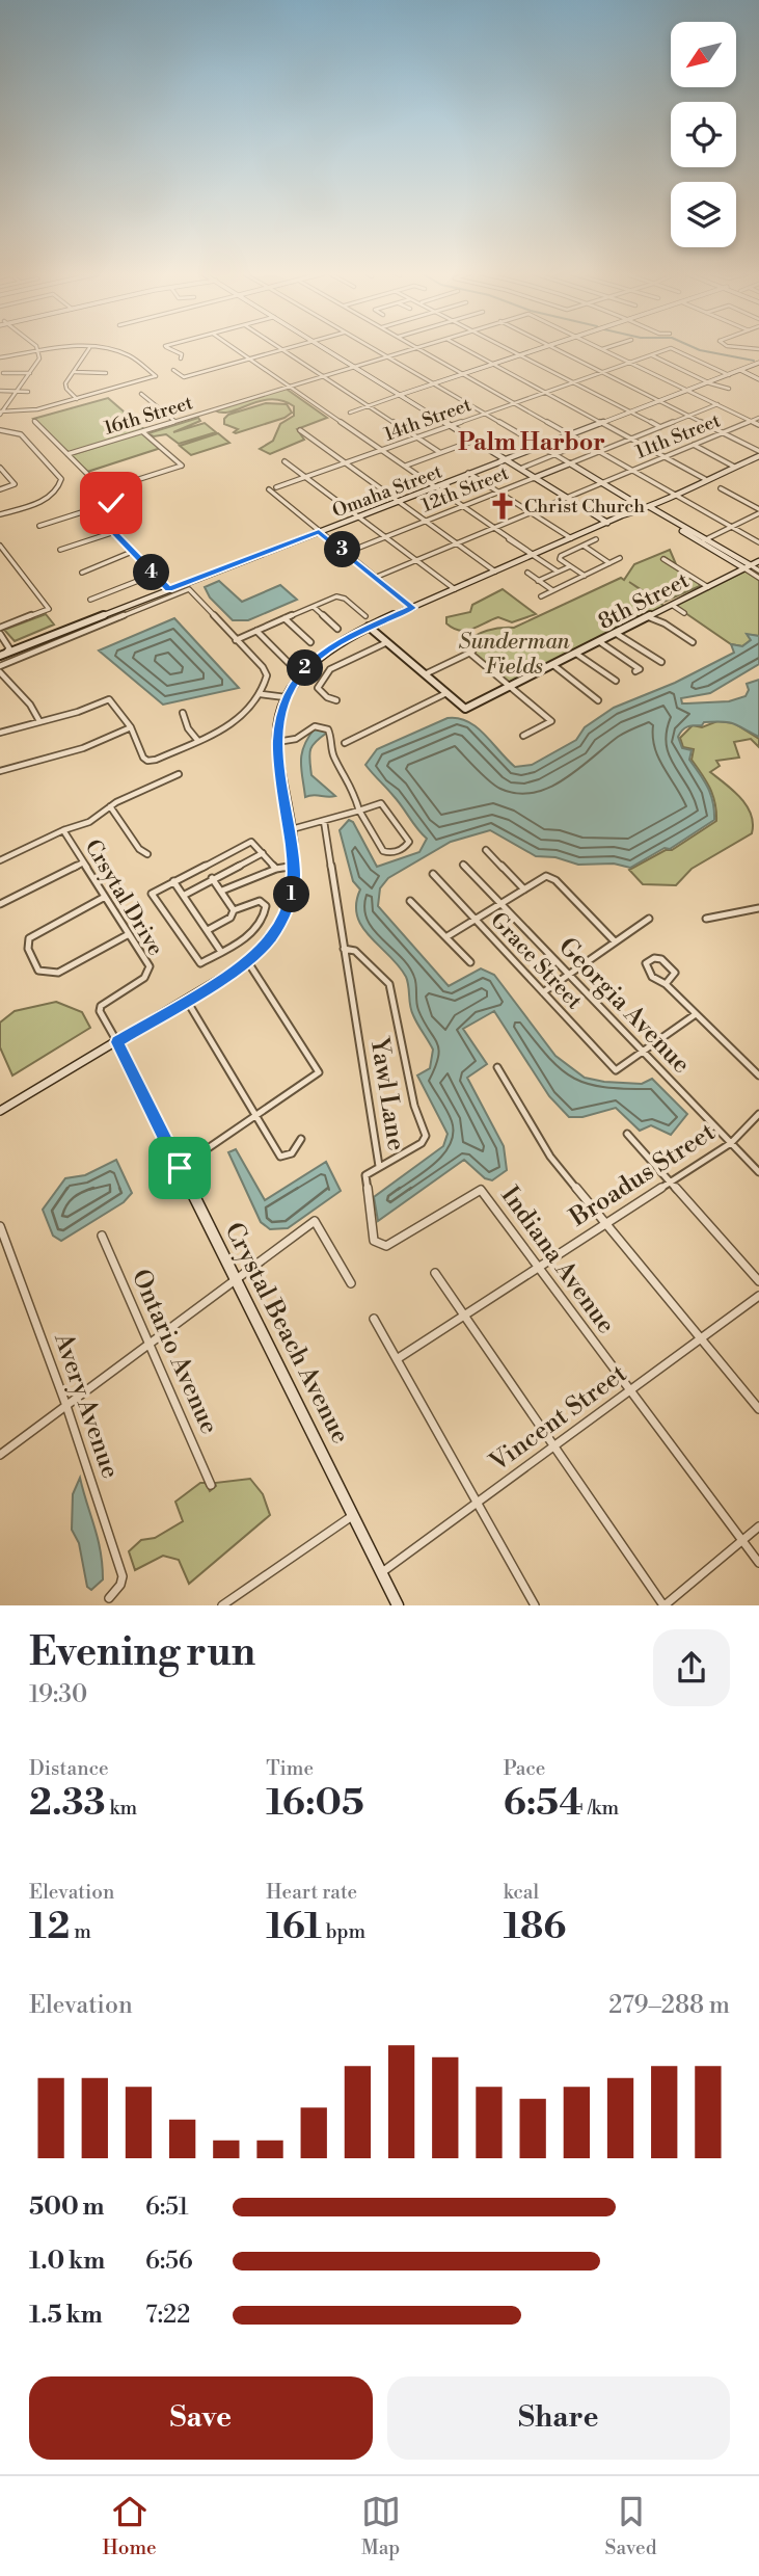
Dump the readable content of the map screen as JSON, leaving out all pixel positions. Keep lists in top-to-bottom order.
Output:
{
  "streets": {
    "street": [
      "16th Street",
      "14th Street",
      "11th Street",
      "12th Street",
      "Omaha Street",
      "8th Street",
      "Crsytal Drive",
      "Grace Street",
      "Georgia Avenue",
      "Yawl Lane",
      "Broadus Street",
      "Indiana Avenue",
      "Crystal Beach Avenue",
      "Ontario Avenue",
      "Avery Avenue",
      "Vincent Street"
    ]
  },
  "crossings": [
    ["14th Street", "Omaha Street"],
    ["Crsytal Drive", "Crystal Beach Avenue"],
    ["Grace Street", "Georgia Avenue"],
    ["Georgia Avenue", "Broadus Street"],
    ["Yawl Lane", "Indiana Avenue"],
    ["Broadus Street", "Indiana Avenue"],
    ["Indiana Avenue", "Vincent Street"],
    ["Crystal Beach Avenue", "Vincent Street"]
  ],
  "districts": ["Palm Harbor"],
  "parks": ["Sunderman Fields"],
  "places": {
    "church": ["Christ Church"]
  },
  "north": "bottom left",
  "page": {
    "pins": [
      "3",
      "4",
      "2",
      "1"
    ],
    "heading": ["Evening run", "19:30"],
    "stats": [
      ["Distance", "2.33 km"],
      ["Time", "16:05"],
      ["Pace", "6:54 /km"],
      ["Elevation", "12 m"],
      ["Heart rate", "161 bpm"],
      ["kcal", "186"]
    ],
    "chart": ["Elevation", "279–288 m"],
    "list": [
      {
        "name": "500 m",
        "note": "6:51"
      },
      {
        "name": "1.0 km",
        "note": "6:56"
      },
      {
        "name": "1.5 km",
        "note": "7:22"
      }
    ],
    "buttons": ["Save", "Share"],
    "tabs": ["Home", "Map", "Saved"]
  }
}
